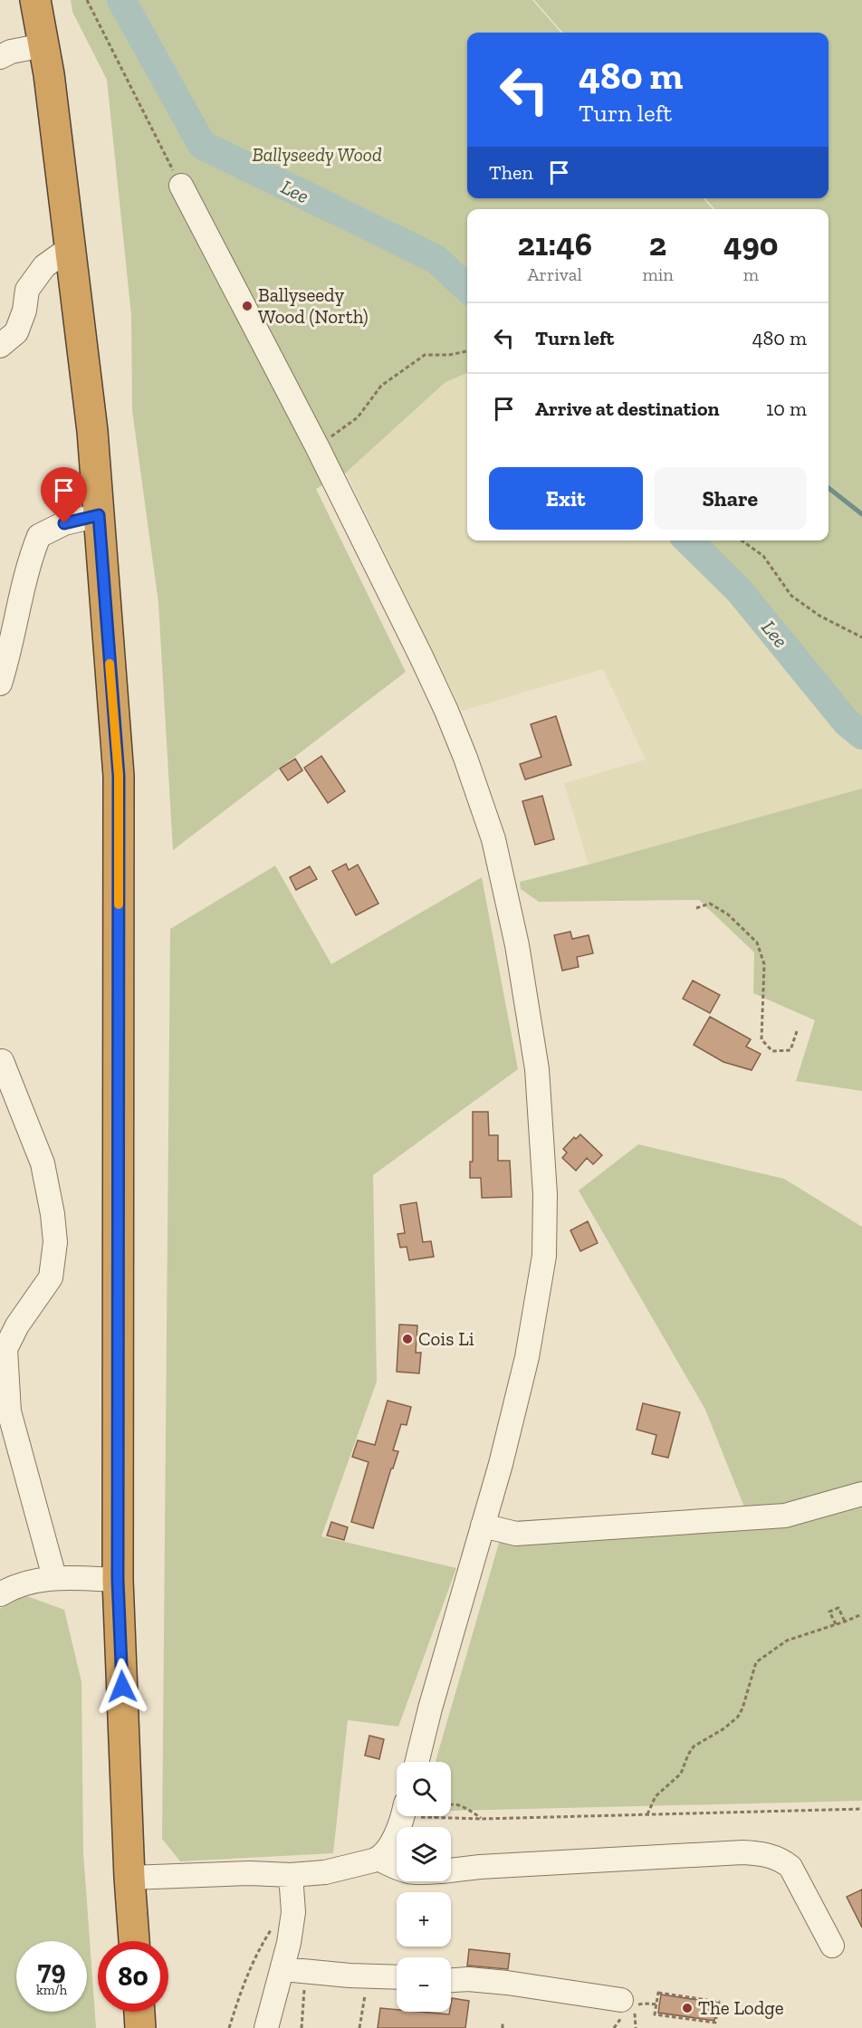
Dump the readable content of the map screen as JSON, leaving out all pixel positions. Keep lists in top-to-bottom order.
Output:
{
  "water": ["Lee"],
  "parks": ["Ballyseedy Wood"],
  "places": ["Ballyseedy Wood (North)", "Cois Li", "The Lodge"],
  "page": {
    "turn": ["480 m", "Turn left"],
    "then": "Then",
    "eta": [
      "21:46",
      "Arrival",
      "2",
      "min",
      "490",
      "m"
    ],
    "list": [
      {
        "name": "Turn left",
        "value": "480 m"
      },
      {
        "name": "Arrive at destination",
        "value": "10 m"
      }
    ],
    "buttons": ["Exit", "Share"],
    "map_buttons": ["+", "−"],
    "speed": "79 km/h",
    "limit": "80"
  }
}
